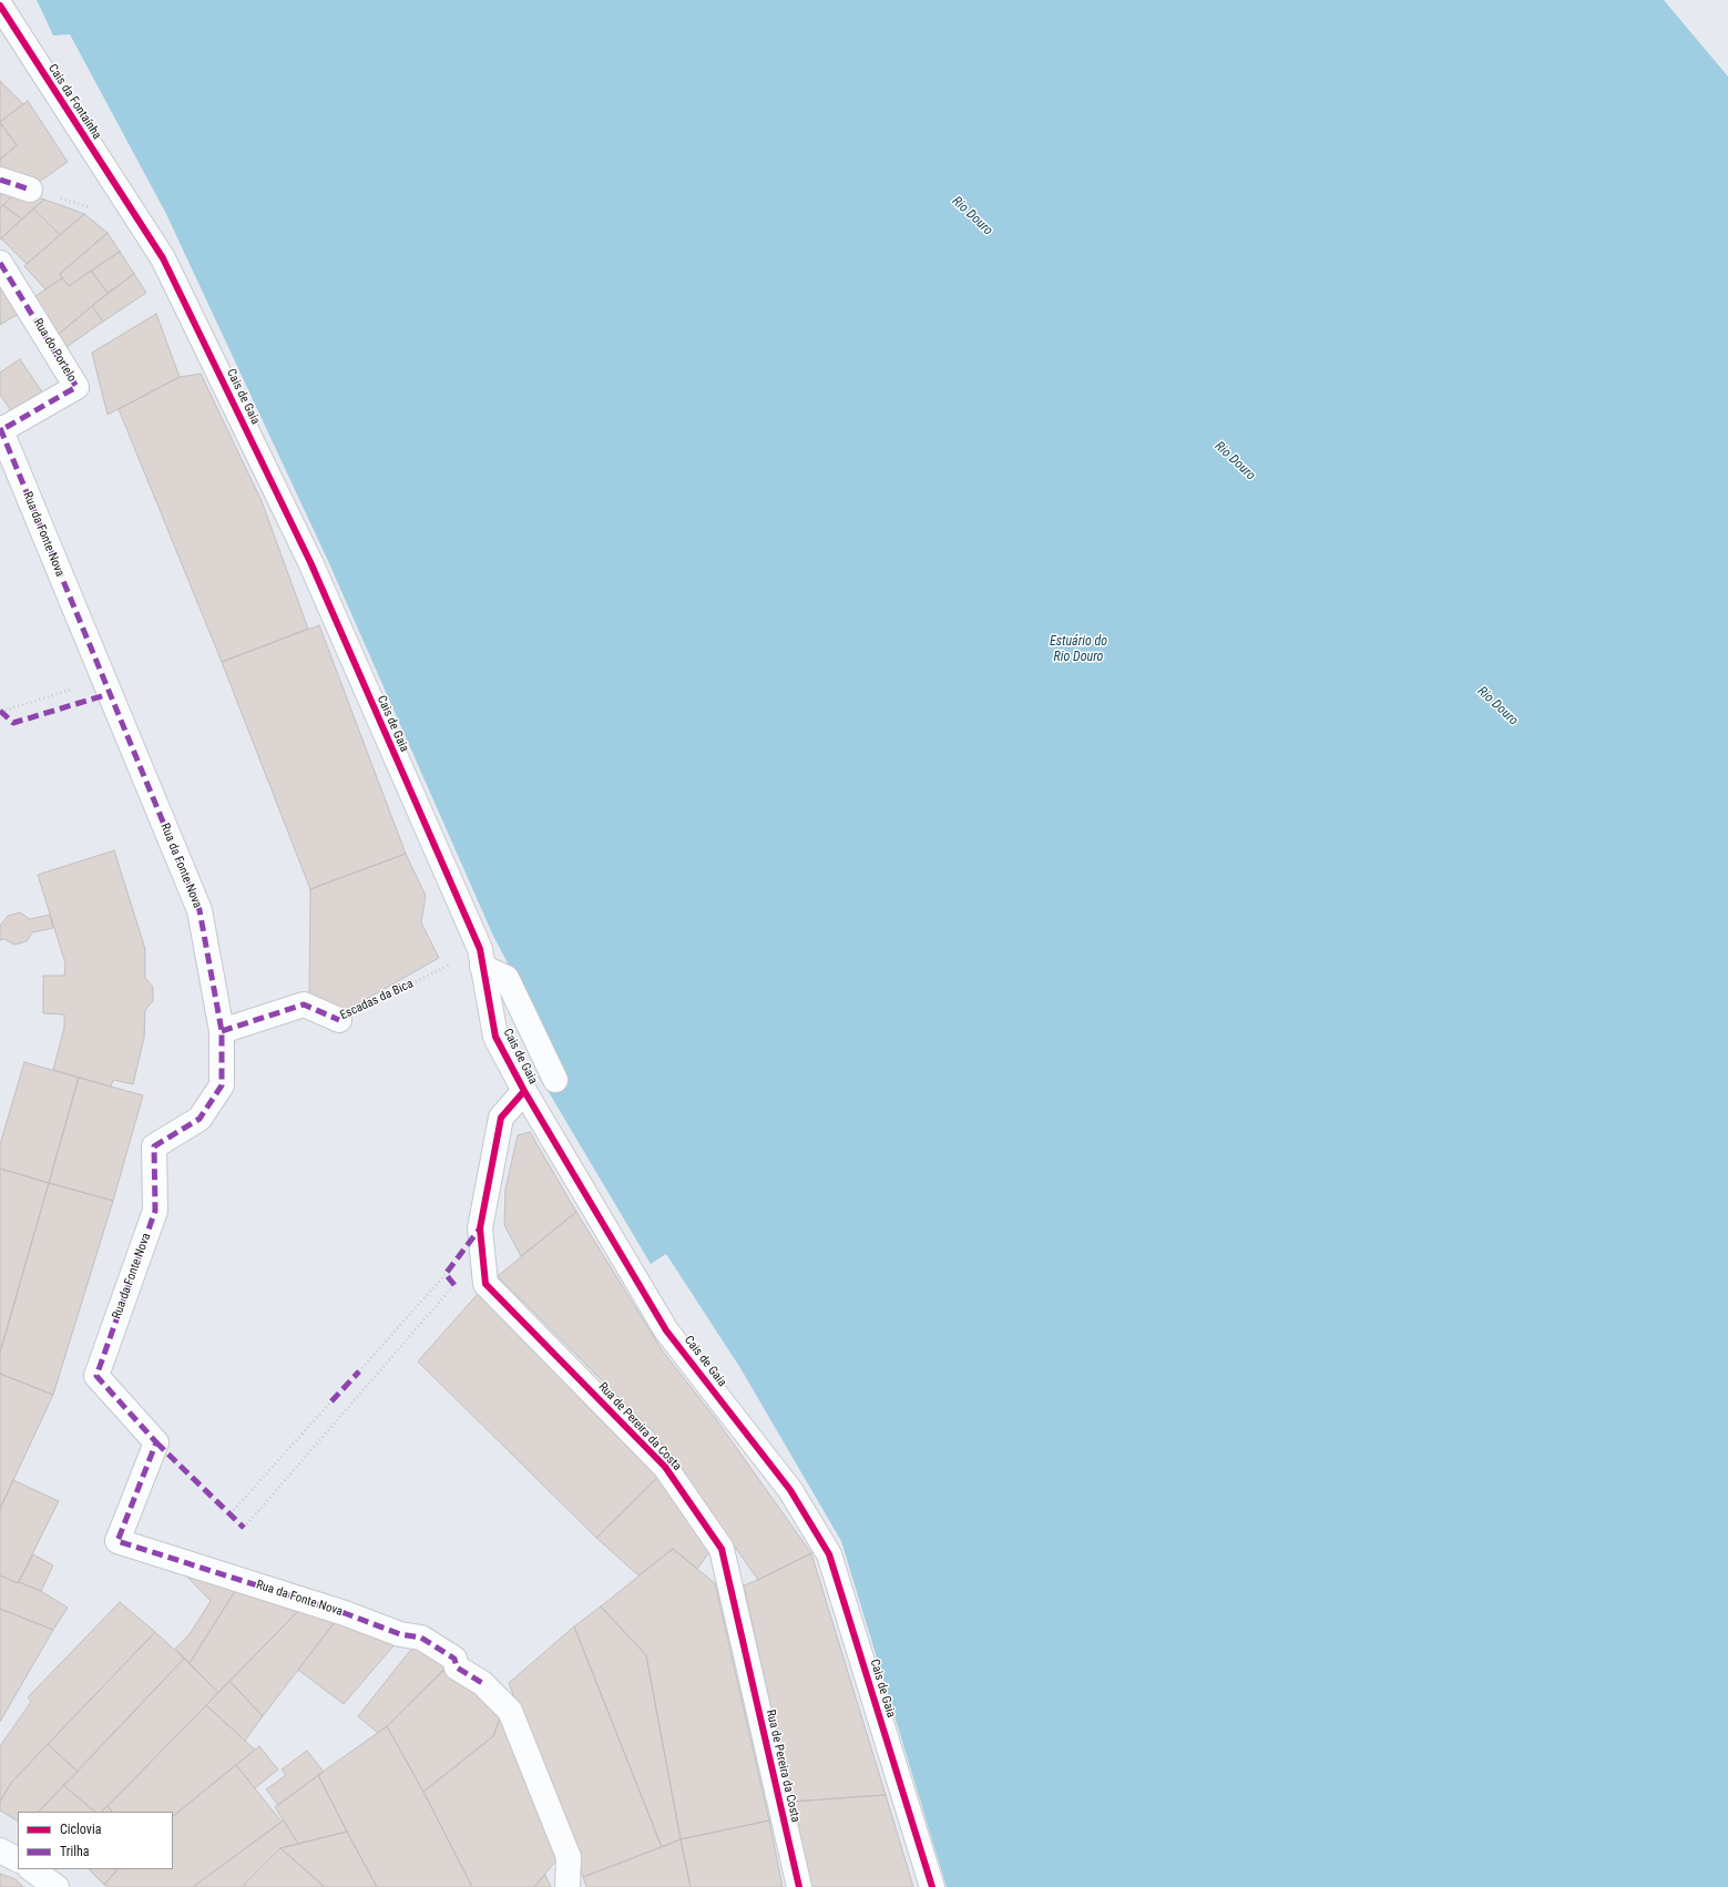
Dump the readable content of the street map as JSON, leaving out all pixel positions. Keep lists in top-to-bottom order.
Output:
{
  "streets": {
    "street": [
      "Cais da Fontaínha",
      "Rua do Portelo",
      "Cais de Gaia",
      "Rua da Fonte Nova",
      "Escadas da Bica",
      "Rua de Pereira da Costa"
    ]
  },
  "crossings": [
    ["Cais da Fontaínha", "Cais de Gaia"],
    ["Rua do Portelo", "Rua da Fonte Nova"],
    ["Cais de Gaia", "Escadas da Bica"],
    ["Cais de Gaia", "Rua de Pereira da Costa"],
    ["Rua da Fonte Nova", "Escadas da Bica"]
  ],
  "water": ["Rio Douro", "Estuário do Rio Douro"],
  "legend": ["Ciclovia", "Trilha"]
}
